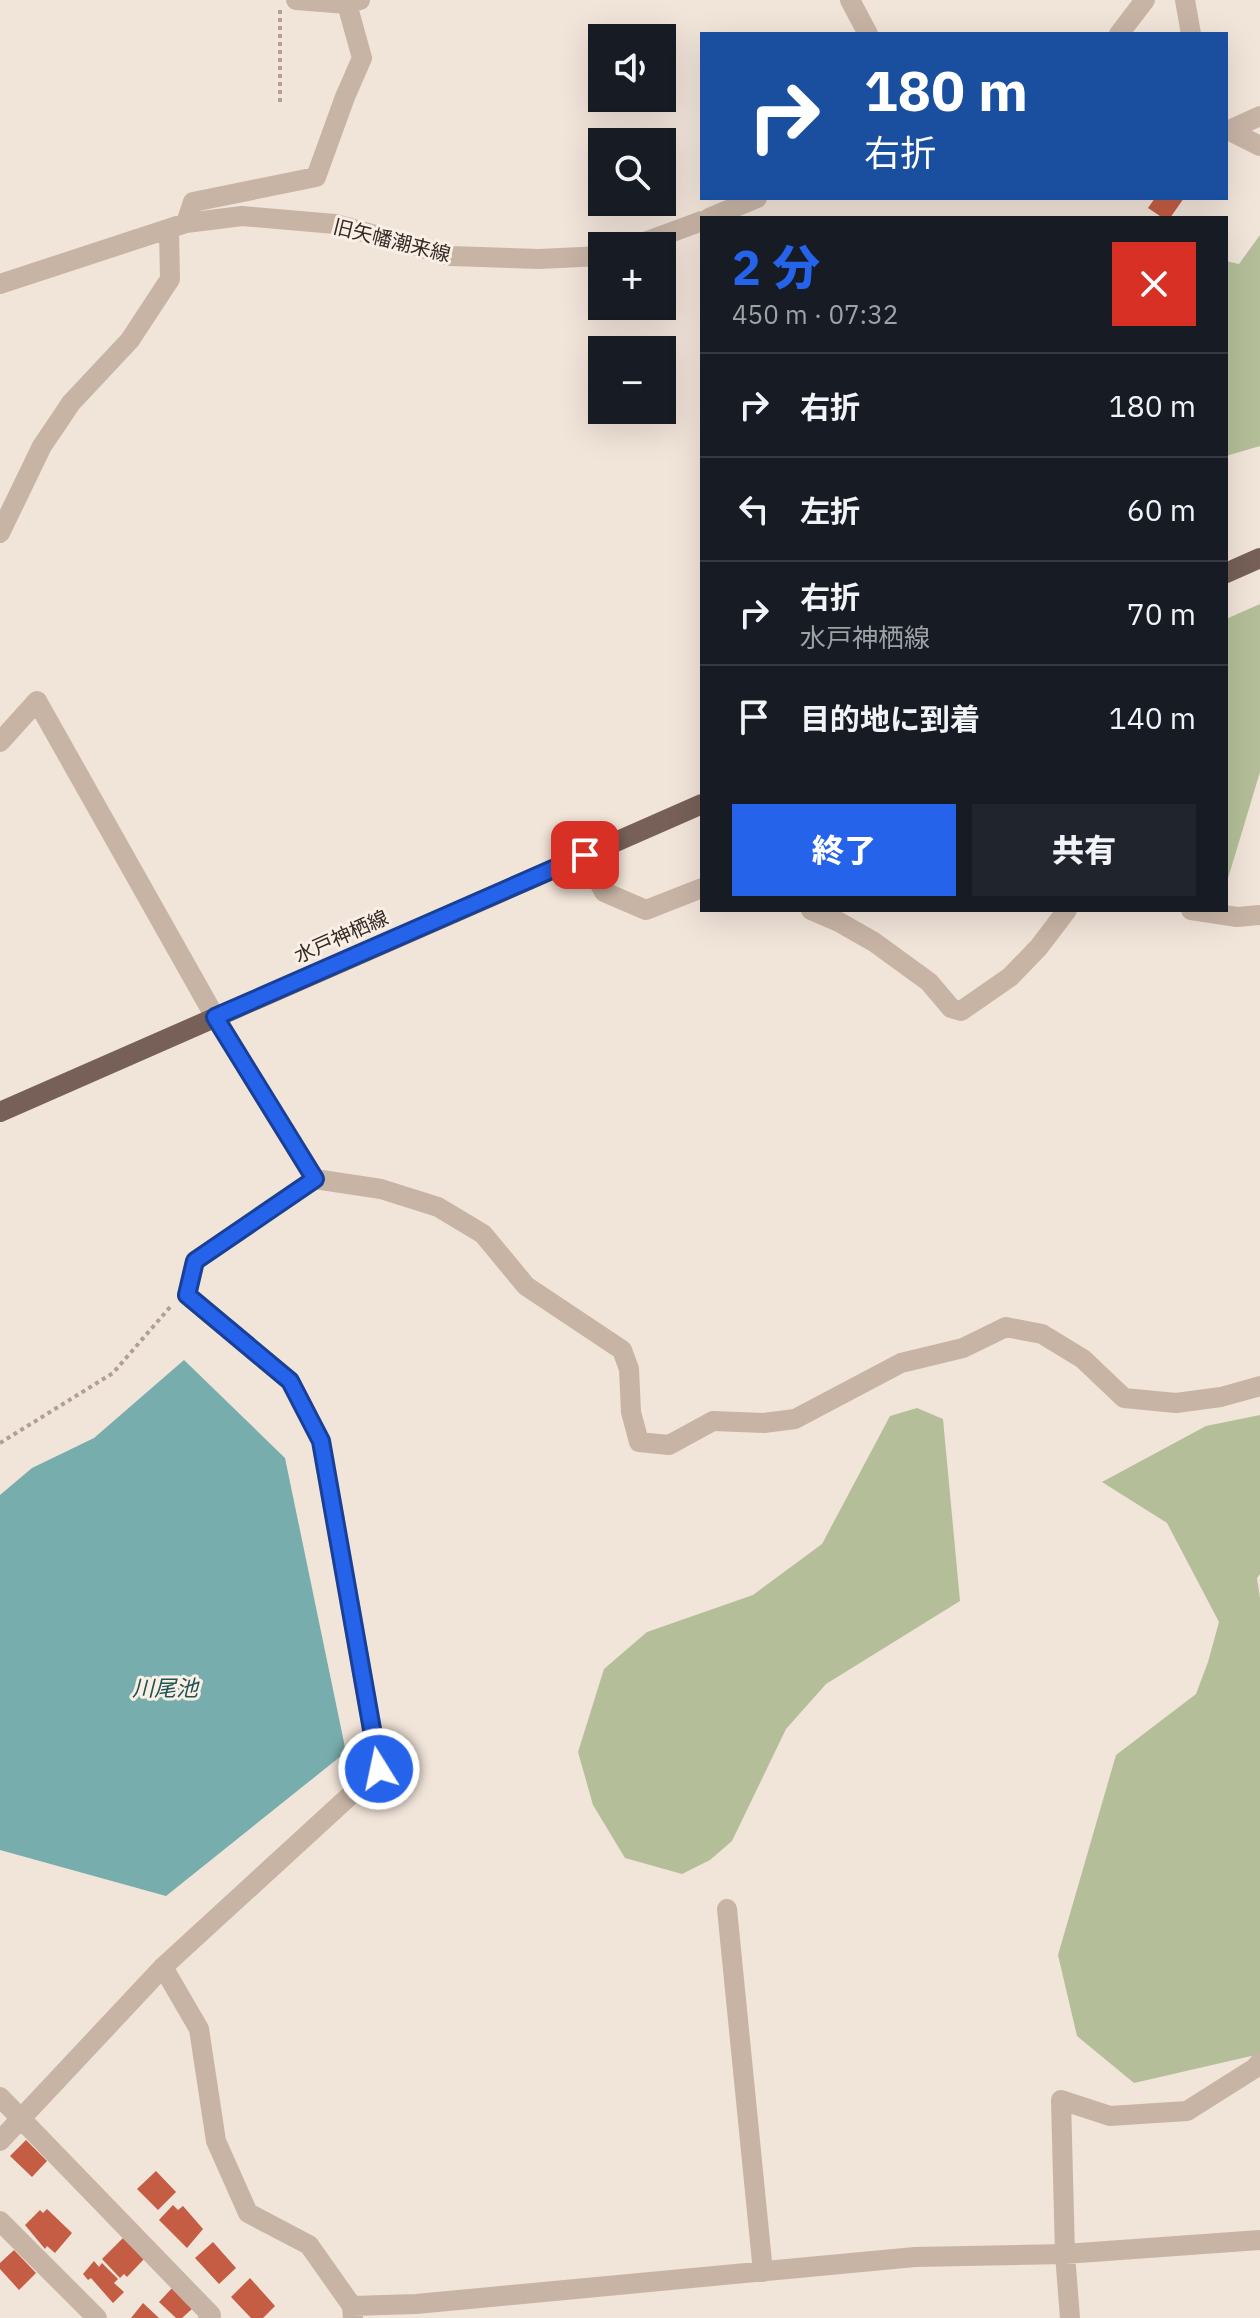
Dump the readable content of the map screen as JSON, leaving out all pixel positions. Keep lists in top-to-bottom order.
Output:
{
  "streets": {
    "main road": ["水戸神栖線"],
    "street": ["旧矢幡潮来線"]
  },
  "water": ["川尾池"],
  "page": {
    "map_buttons": ["+", "−"],
    "turn": ["180 m", "右折"],
    "heading": ["2 分", "450 m · 07:32"],
    "list": [
      {
        "name": "右折",
        "value": "180 m"
      },
      {
        "name": "左折",
        "value": "60 m"
      },
      {
        "name": "右折",
        "note": "水戸神栖線",
        "value": "70 m"
      },
      {
        "name": "目的地に到着",
        "value": "140 m"
      }
    ],
    "buttons": ["終了", "共有"]
  }
}
